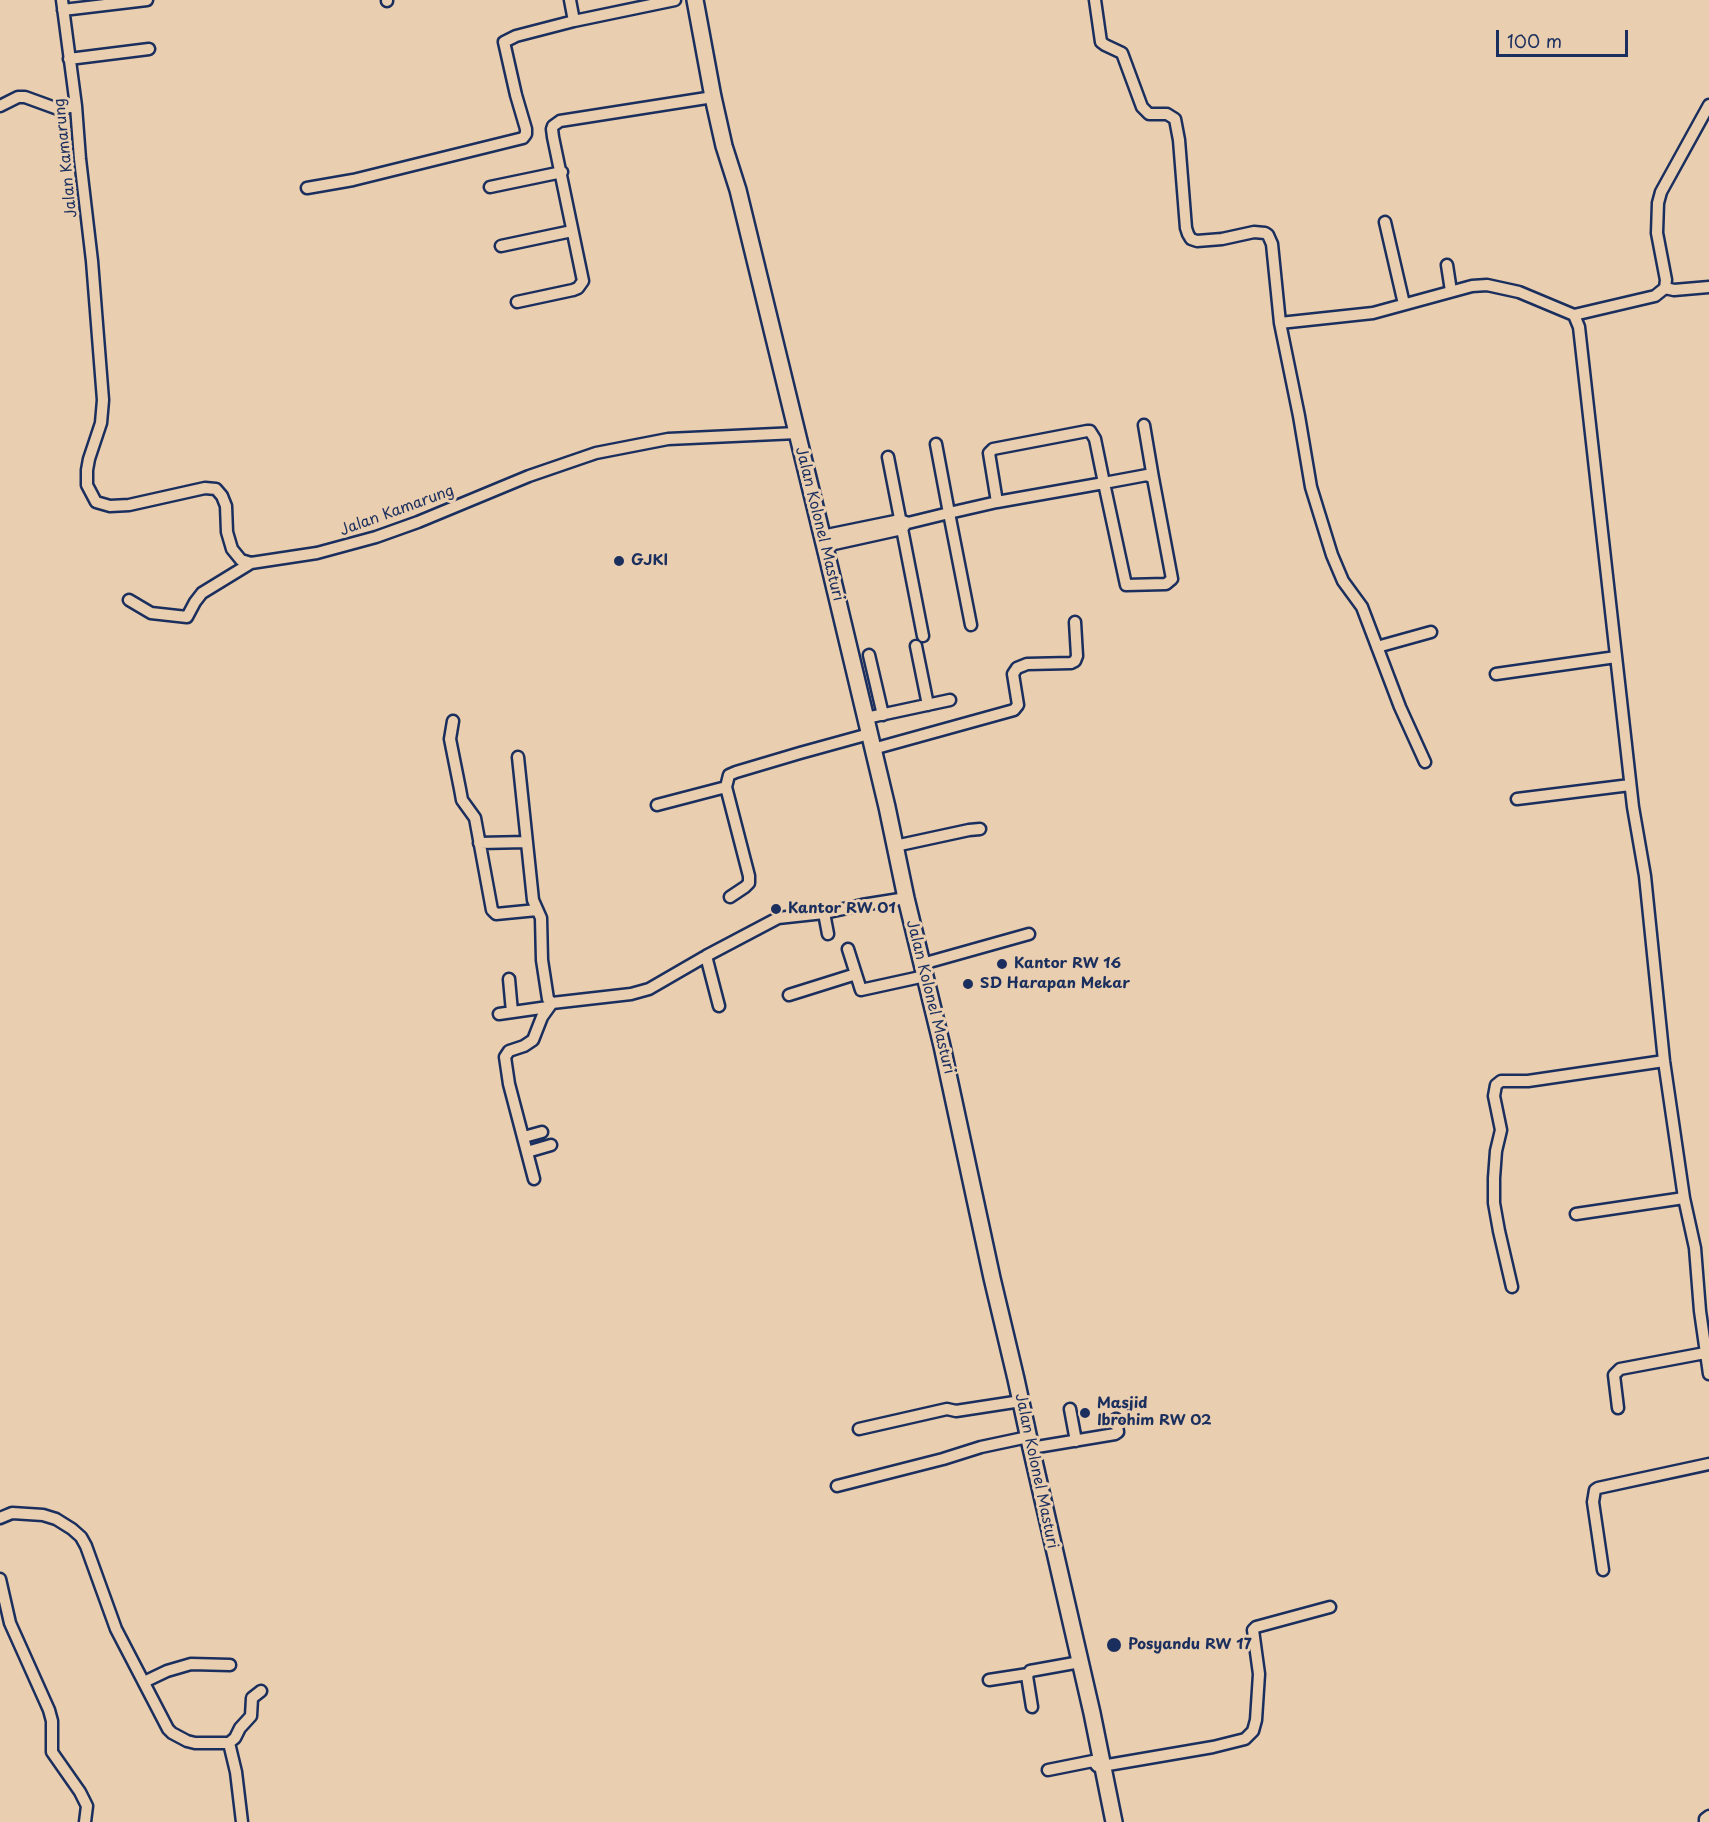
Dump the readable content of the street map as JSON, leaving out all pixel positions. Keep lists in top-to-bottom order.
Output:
{
  "streets": {
    "main road": ["Jalan Kolonel Masturi"],
    "street": ["Jalan Kamarung"]
  },
  "crossings": [
    ["Jalan Kamarung", "Jalan Kolonel Masturi"]
  ],
  "places": [
    "GJKI",
    "Kantor RW 01",
    "Kantor RW 16",
    "SD Harapan Mekar",
    "Masjid Ibrohim RW 02",
    "Posyandu RW 17"
  ],
  "scale_bar": "100 m"
}
